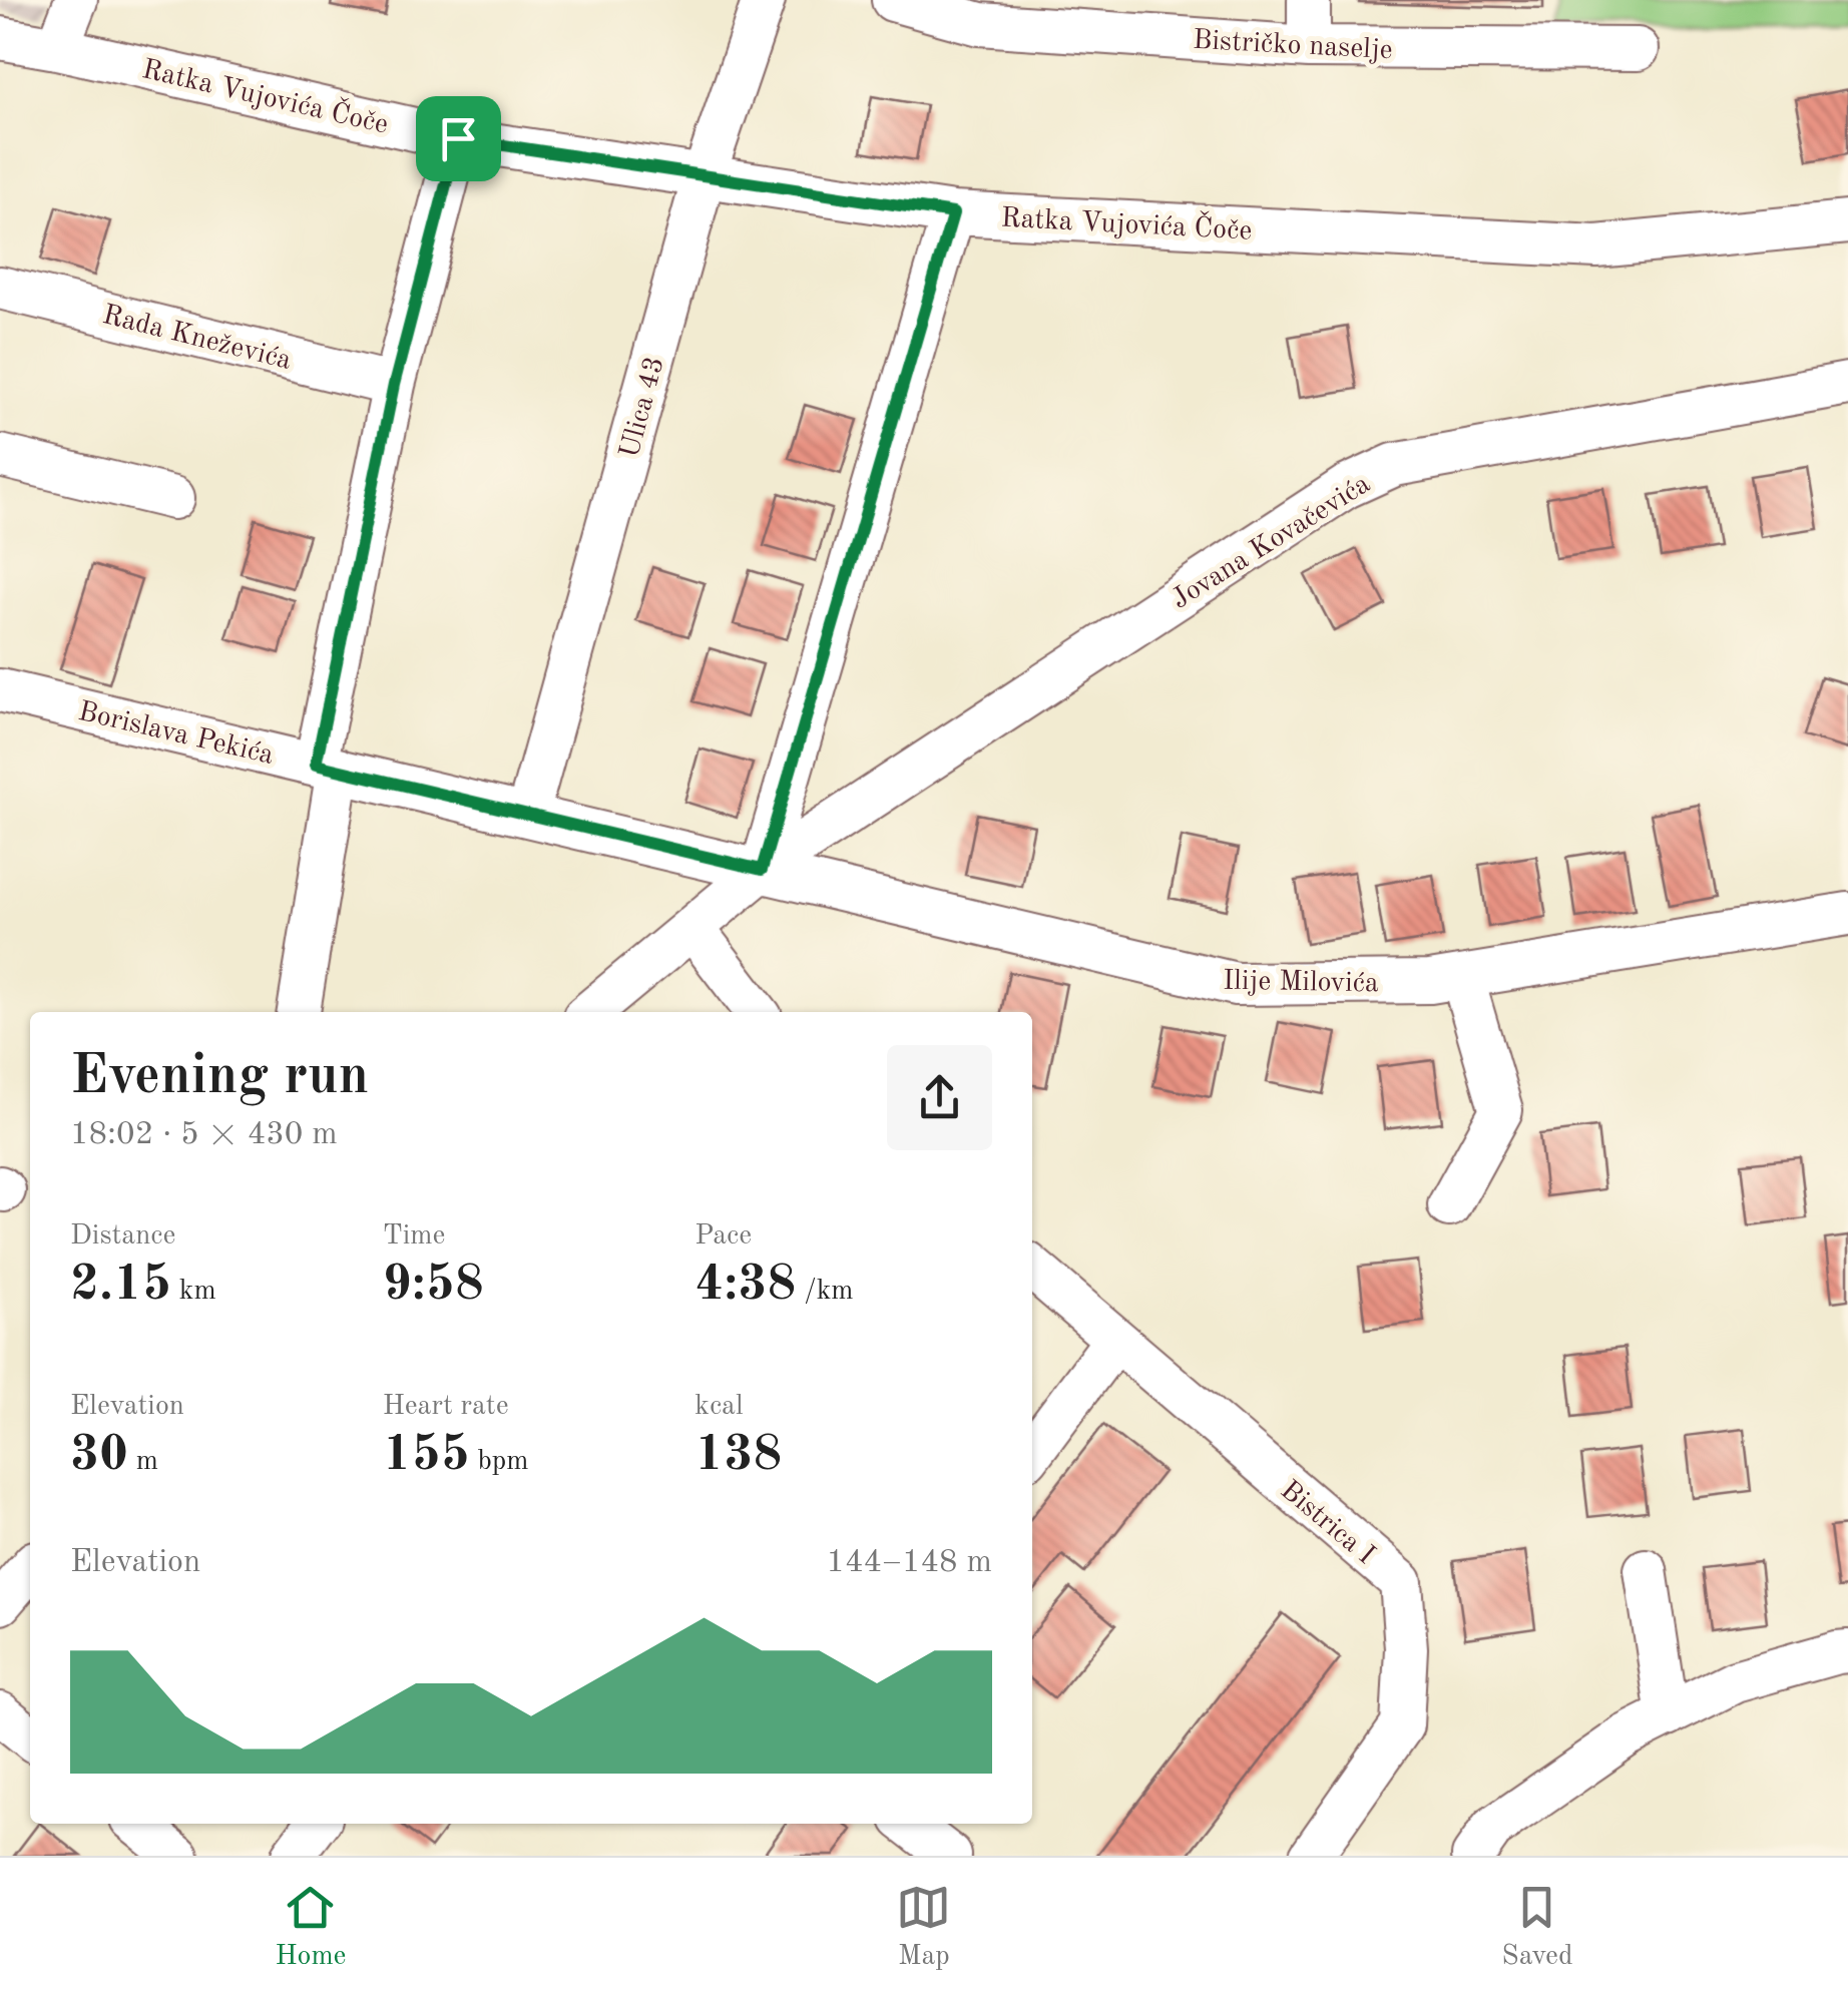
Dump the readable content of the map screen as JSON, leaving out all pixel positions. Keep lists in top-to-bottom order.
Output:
{
  "streets": {
    "street": [
      "Bistričko naselje",
      "Ratka Vujovića Čoče",
      "Rada Kneževića",
      "Ulica 43",
      "Jovana Kovačevića",
      "Borislava Pekića",
      "Ilije Milovića",
      "Bistrica I"
    ]
  },
  "crossings": [
    ["Ratka Vujovića Čoče", "Ulica 43"],
    ["Ulica 43", "Borislava Pekića"],
    ["Jovana Kovačevića", "Borislava Pekića"],
    ["Jovana Kovačevića", "Ilije Milovića"],
    ["Borislava Pekića", "Ilije Milovića"]
  ],
  "page": {
    "heading": ["Evening run", "18:02 · 5 × 430 m"],
    "stats": [
      ["Distance", "2.15 km"],
      ["Time", "9:58"],
      ["Pace", "4:38 /km"],
      ["Elevation", "30 m"],
      ["Heart rate", "155 bpm"],
      ["kcal", "138"]
    ],
    "chart": ["Elevation", "144–148 m"],
    "tabs": ["Home", "Map", "Saved"]
  }
}
